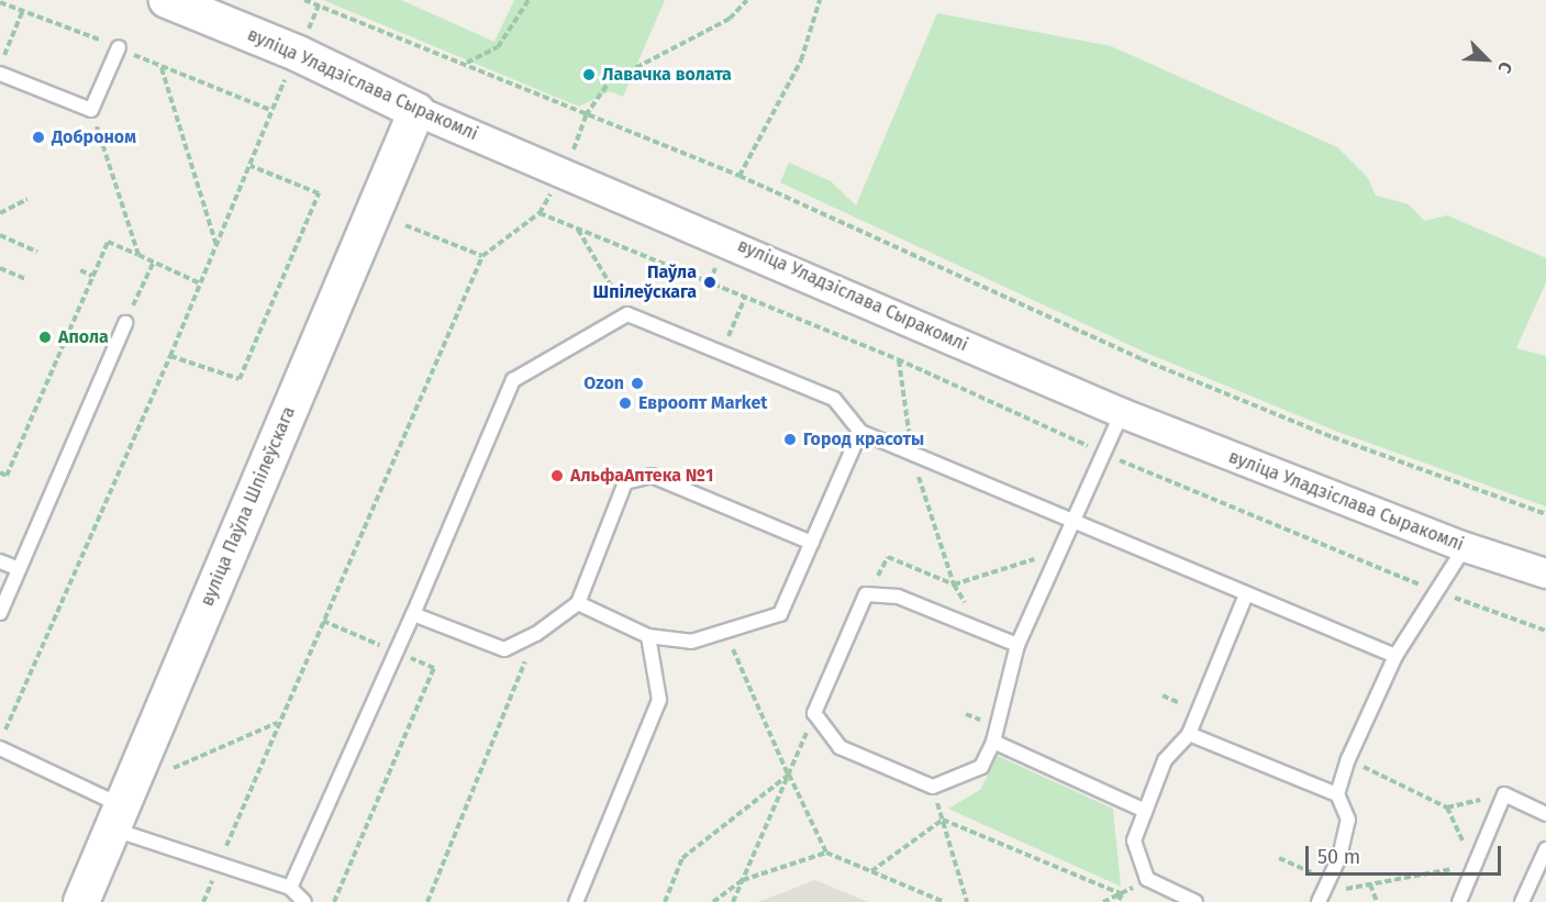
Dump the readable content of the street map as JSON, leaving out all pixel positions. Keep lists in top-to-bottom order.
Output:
{
  "streets": {
    "street": ["вуліца Уладзіслава Сыракомлі", "вуліца Паўла Шпілеўскага"]
  },
  "crossings": [
    ["вуліца Уладзіслава Сыракомлі", "вуліца Паўла Шпілеўскага"]
  ],
  "places": [
    "Лавачка волата",
    "Доброном",
    "Паўла Шпілеўскага",
    "Апола",
    "Ozon",
    "Евроопт Market",
    "Город красоты",
    "АльфаАптека №1"
  ],
  "scale_bar": "50 m",
  "north": "bottom right"
}
